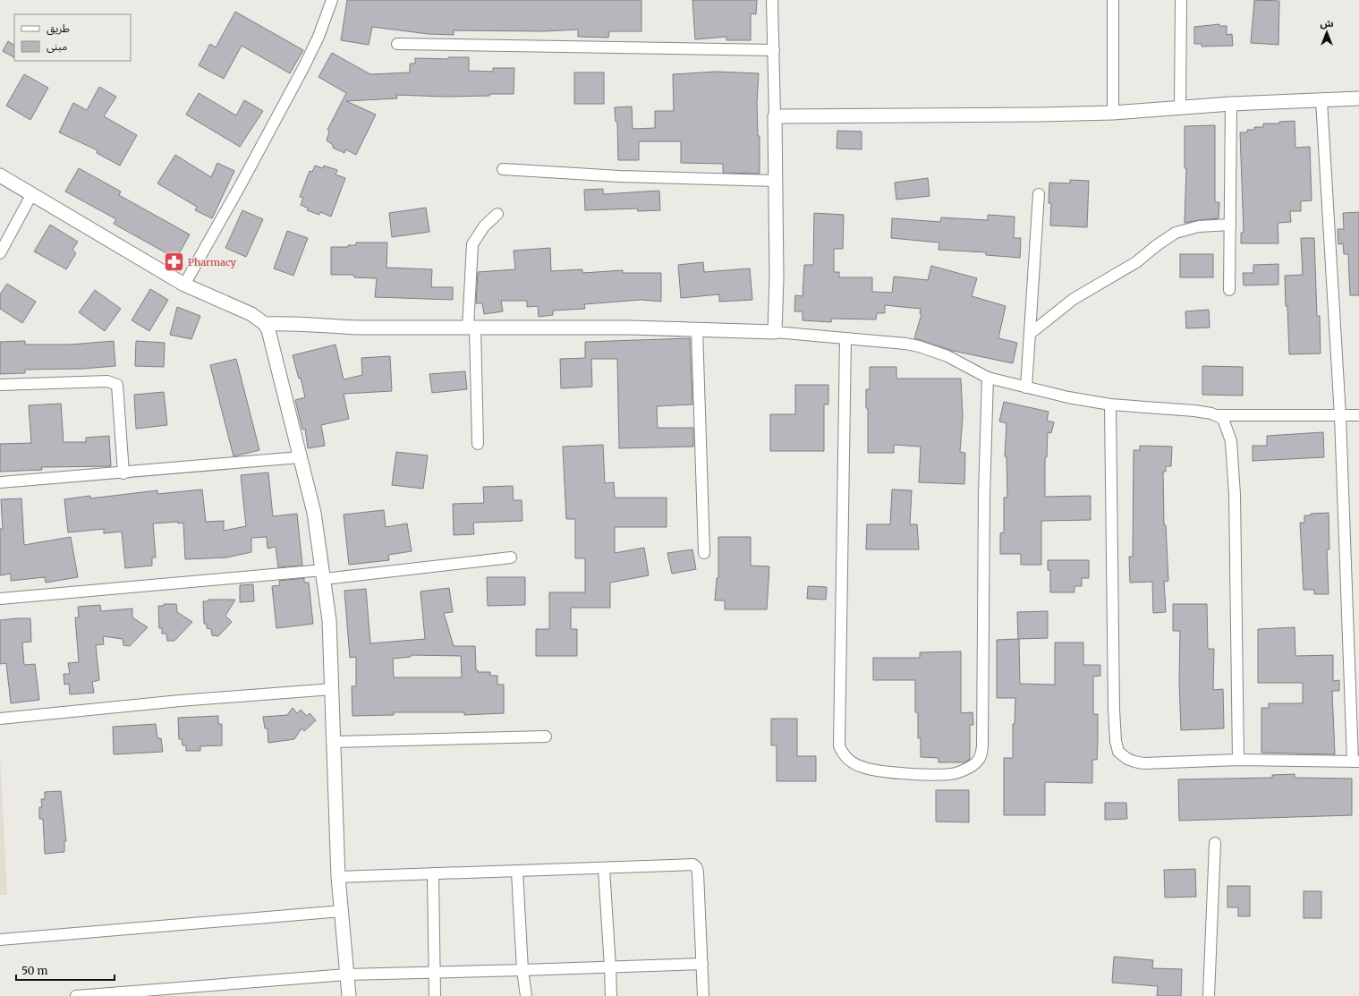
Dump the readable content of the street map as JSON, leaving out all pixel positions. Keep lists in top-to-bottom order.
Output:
{
  "places": {
    "pharmacy": ["Pharmacy"]
  },
  "legend": ["طريق", "مبنى"],
  "scale_bar": "50 m",
  "north": "top"
}
